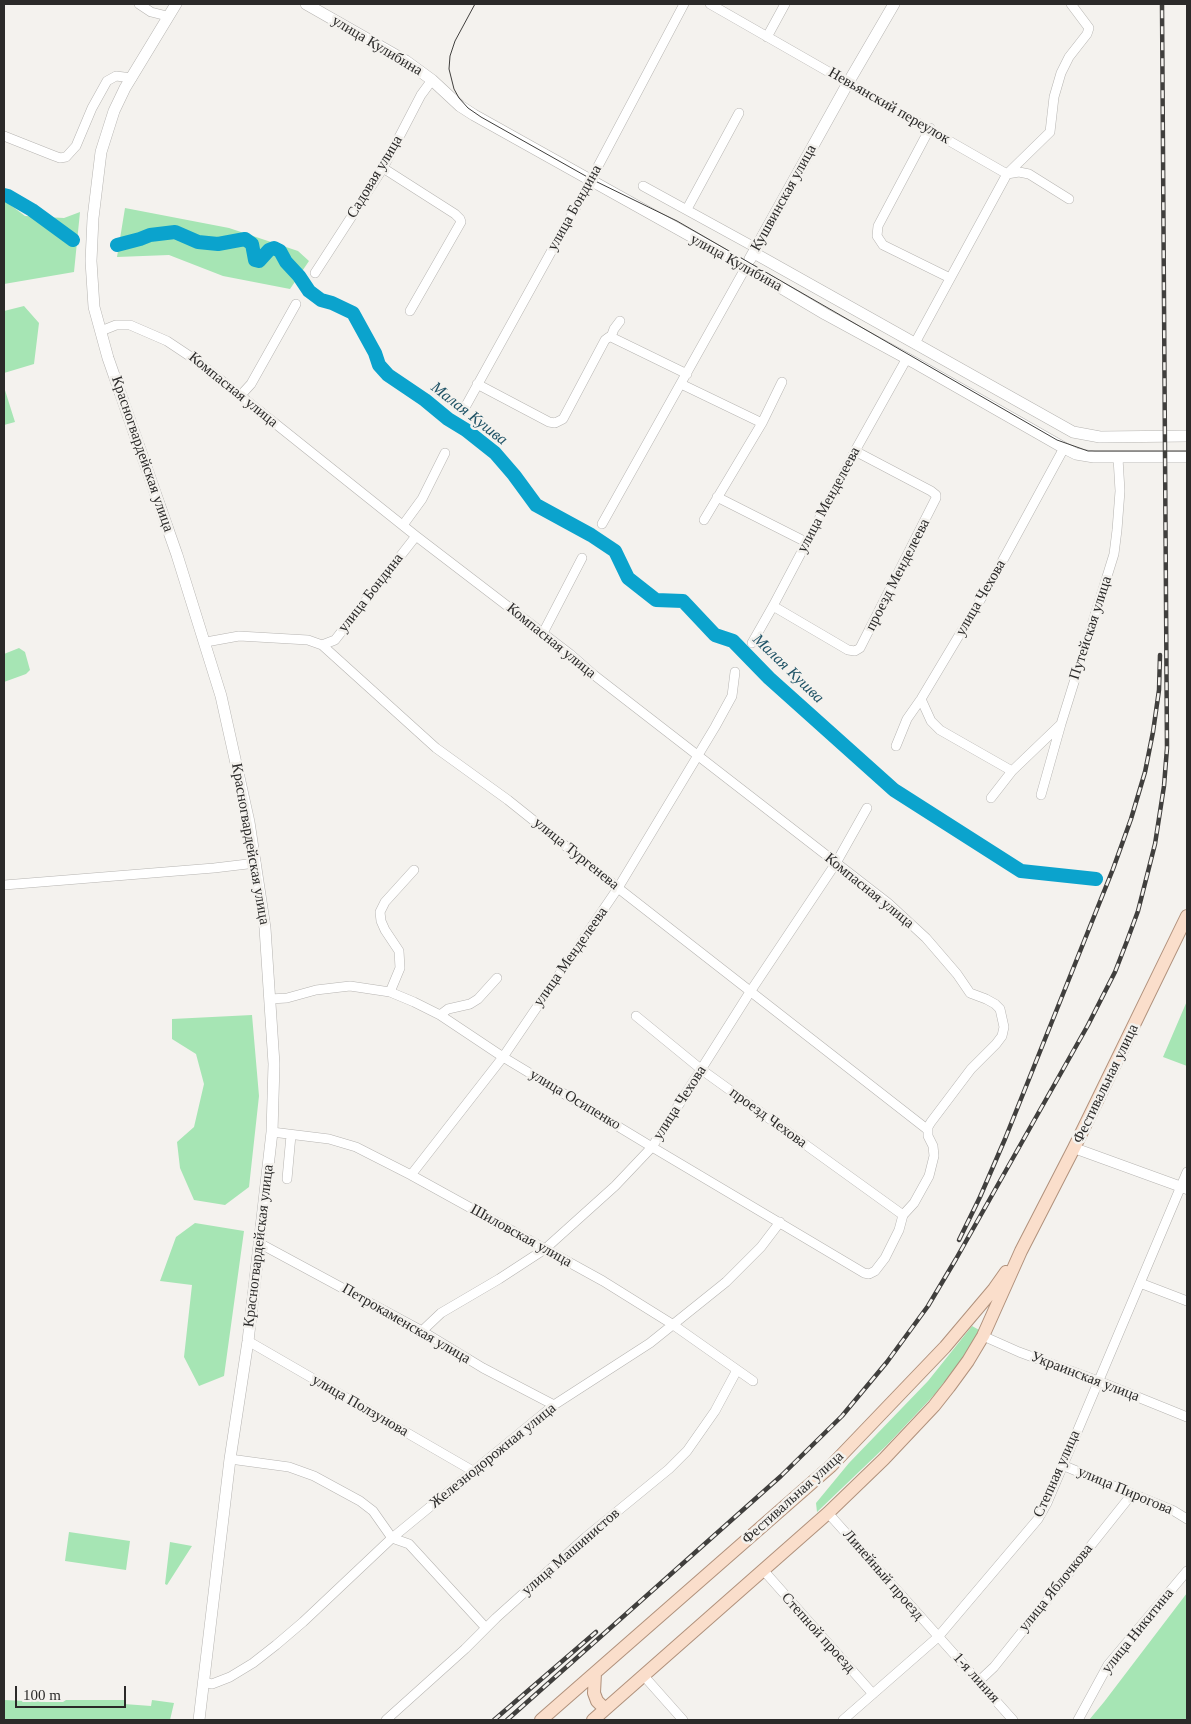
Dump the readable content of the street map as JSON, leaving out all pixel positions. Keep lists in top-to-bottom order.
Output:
{
  "streets": {
    "main road": [
      "улица Кулибина",
      "Кушвинская улица",
      "Красногвардейская улица",
      "Фестивальная улица"
    ],
    "street": [
      "Невьянский переулок",
      "Садовая улица",
      "улица Бондина",
      "Компасная улица",
      "улица Менделеева",
      "проезд Менделеева",
      "улица Чехова",
      "Путейская улица",
      "улица Тургенева",
      "улица Осипенко",
      "проезд Чехова",
      "Шиловская улица",
      "Петрокаменская улица",
      "Украинская улица",
      "улица Ползунова",
      "Железнодорожная улица",
      "Степная улица",
      "улица Пирогова",
      "улица Машинистов",
      "Линейный проезд",
      "улица Яблочкова",
      "улица Никитина",
      "Степной проезд",
      "1-я линия"
    ]
  },
  "crossings": [
    ["улица Кулибина", "Садовая улица"],
    ["улица Кулибина", "Кушвинская улица"],
    ["улица Кулибина", "улица Бондина"],
    ["улица Кулибина", "улица Менделеева"],
    ["улица Кулибина", "улица Чехова"],
    ["улица Кулибина", "Путейская улица"],
    ["Невьянский переулок", "Кушвинская улица"],
    ["улица Бондина", "Компасная улица"],
    ["улица Бондина", "улица Тургенева"],
    ["Компасная улица", "Красногвардейская улица"],
    ["Компасная улица", "улица Менделеева"],
    ["Компасная улица", "улица Чехова"],
    ["Компасная улица", "улица Тургенева"],
    ["Красногвардейская улица", "улица Тургенева"],
    ["Красногвардейская улица", "улица Осипенко"],
    ["Красногвардейская улица", "Шиловская улица"],
    ["Красногвардейская улица", "Петрокаменская улица"],
    ["Красногвардейская улица", "улица Ползунова"],
    ["Красногвардейская улица", "Железнодорожная улица"],
    ["улица Менделеева", "проезд Менделеева"],
    ["улица Менделеева", "улица Тургенева"],
    ["улица Менделеева", "улица Осипенко"],
    ["улица Менделеева", "Шиловская улица"],
    ["улица Чехова", "улица Тургенева"],
    ["улица Чехова", "улица Осипенко"],
    ["улица Чехова", "проезд Чехова"],
    ["улица Чехова", "Шиловская улица"],
    ["улица Чехова", "Петрокаменская улица"],
    ["Фестивальная улица", "Украинская улица"],
    ["Фестивальная улица", "Линейный проезд"],
    ["Фестивальная улица", "Степной проезд"],
    ["улица Осипенко", "проезд Чехова"],
    ["улица Осипенко", "Железнодорожная улица"],
    ["Шиловская улица", "Железнодорожная улица"],
    ["Шиловская улица", "улица Машинистов"],
    ["Петрокаменская улица", "Железнодорожная улица"],
    ["Украинская улица", "Степная улица"],
    ["улица Ползунова", "Железнодорожная улица"],
    ["Степная улица", "улица Пирогова"],
    ["Степная улица", "Линейный проезд"],
    ["Степная улица", "Степной проезд"],
    ["Степная улица", "1-я линия"],
    ["улица Пирогова", "улица Яблочкова"],
    ["Линейный проезд", "1-я линия"],
    ["улица Яблочкова", "1-я линия"]
  ],
  "water": ["Малая Кушва"],
  "scale_bar": "100 m"
}
